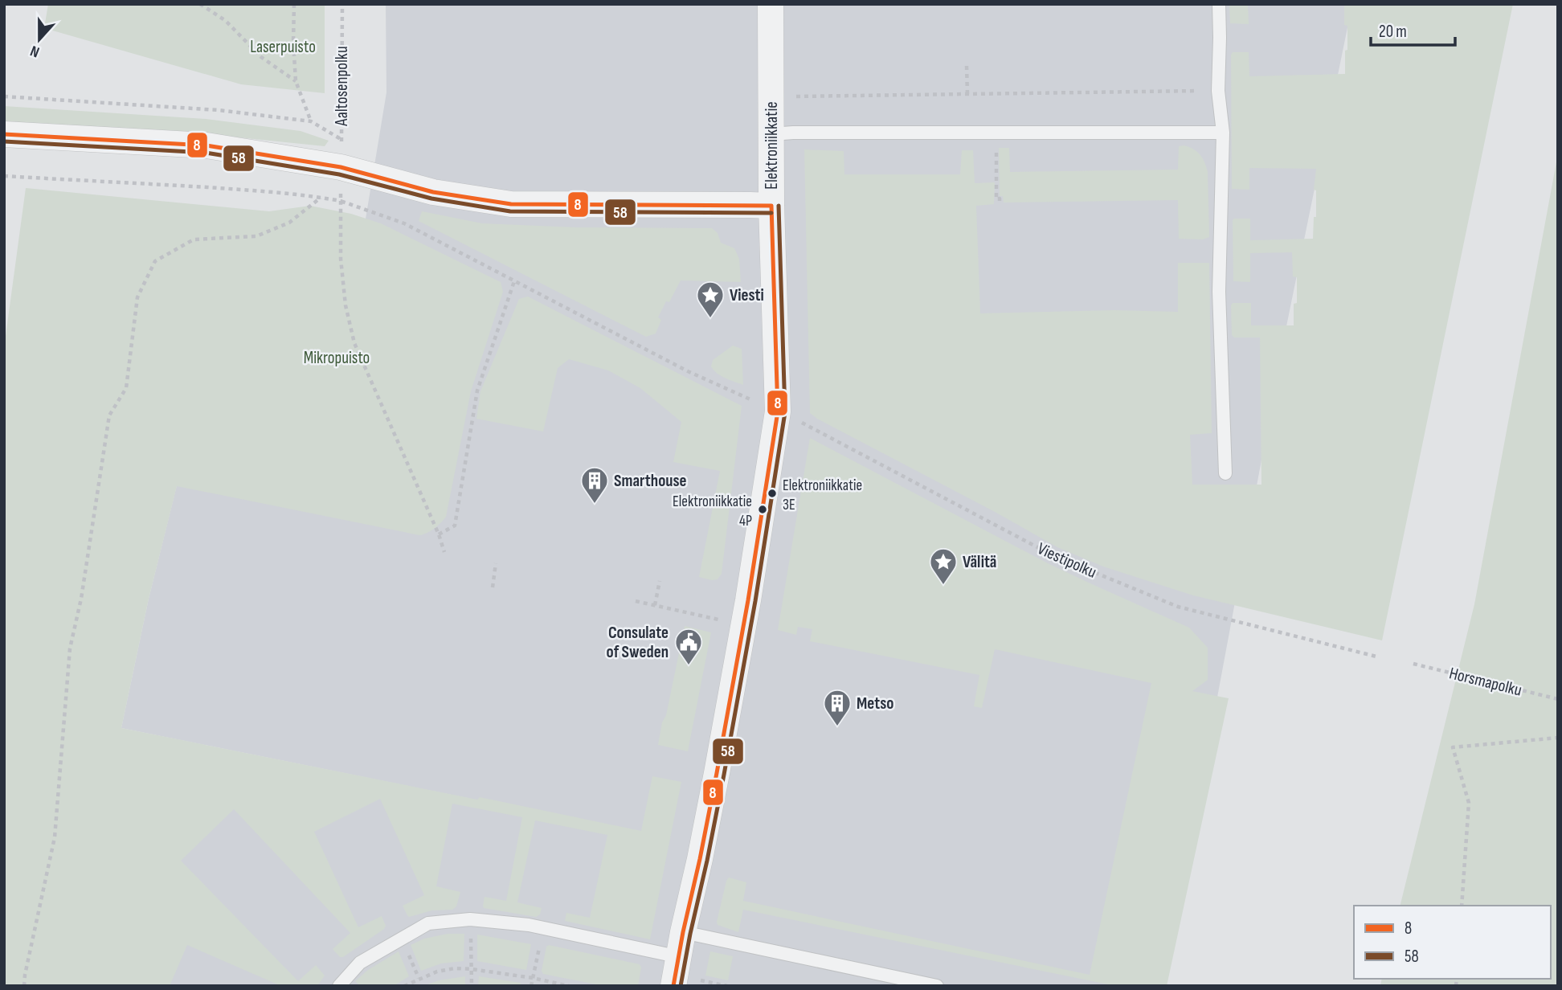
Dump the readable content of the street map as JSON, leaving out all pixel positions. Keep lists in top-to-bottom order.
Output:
{
  "streets": {
    "street": ["Elektroniikkatie"],
    "path": ["Aaltosenpolku", "Viestipolku", "Horsmapolku"]
  },
  "crossings": [
    ["Aaltosenpolku", "Viestipolku"],
    ["Elektroniikkatie", "Viestipolku"]
  ],
  "parks": ["Laserpuisto", "Mikropuisto"],
  "places": {
    "place": ["Viesti", "Välitä"],
    "other": ["Elektroniikkatie 3E", "Elektroniikkatie 4P"],
    "building": ["Smarthouse", "Metso"],
    "public building": ["Consulate of Sweden"]
  },
  "lines": ["transit line 8", "transit line 58"],
  "legend": ["8", "58"],
  "scale_bar": "20 m",
  "north": "bottom"
}
